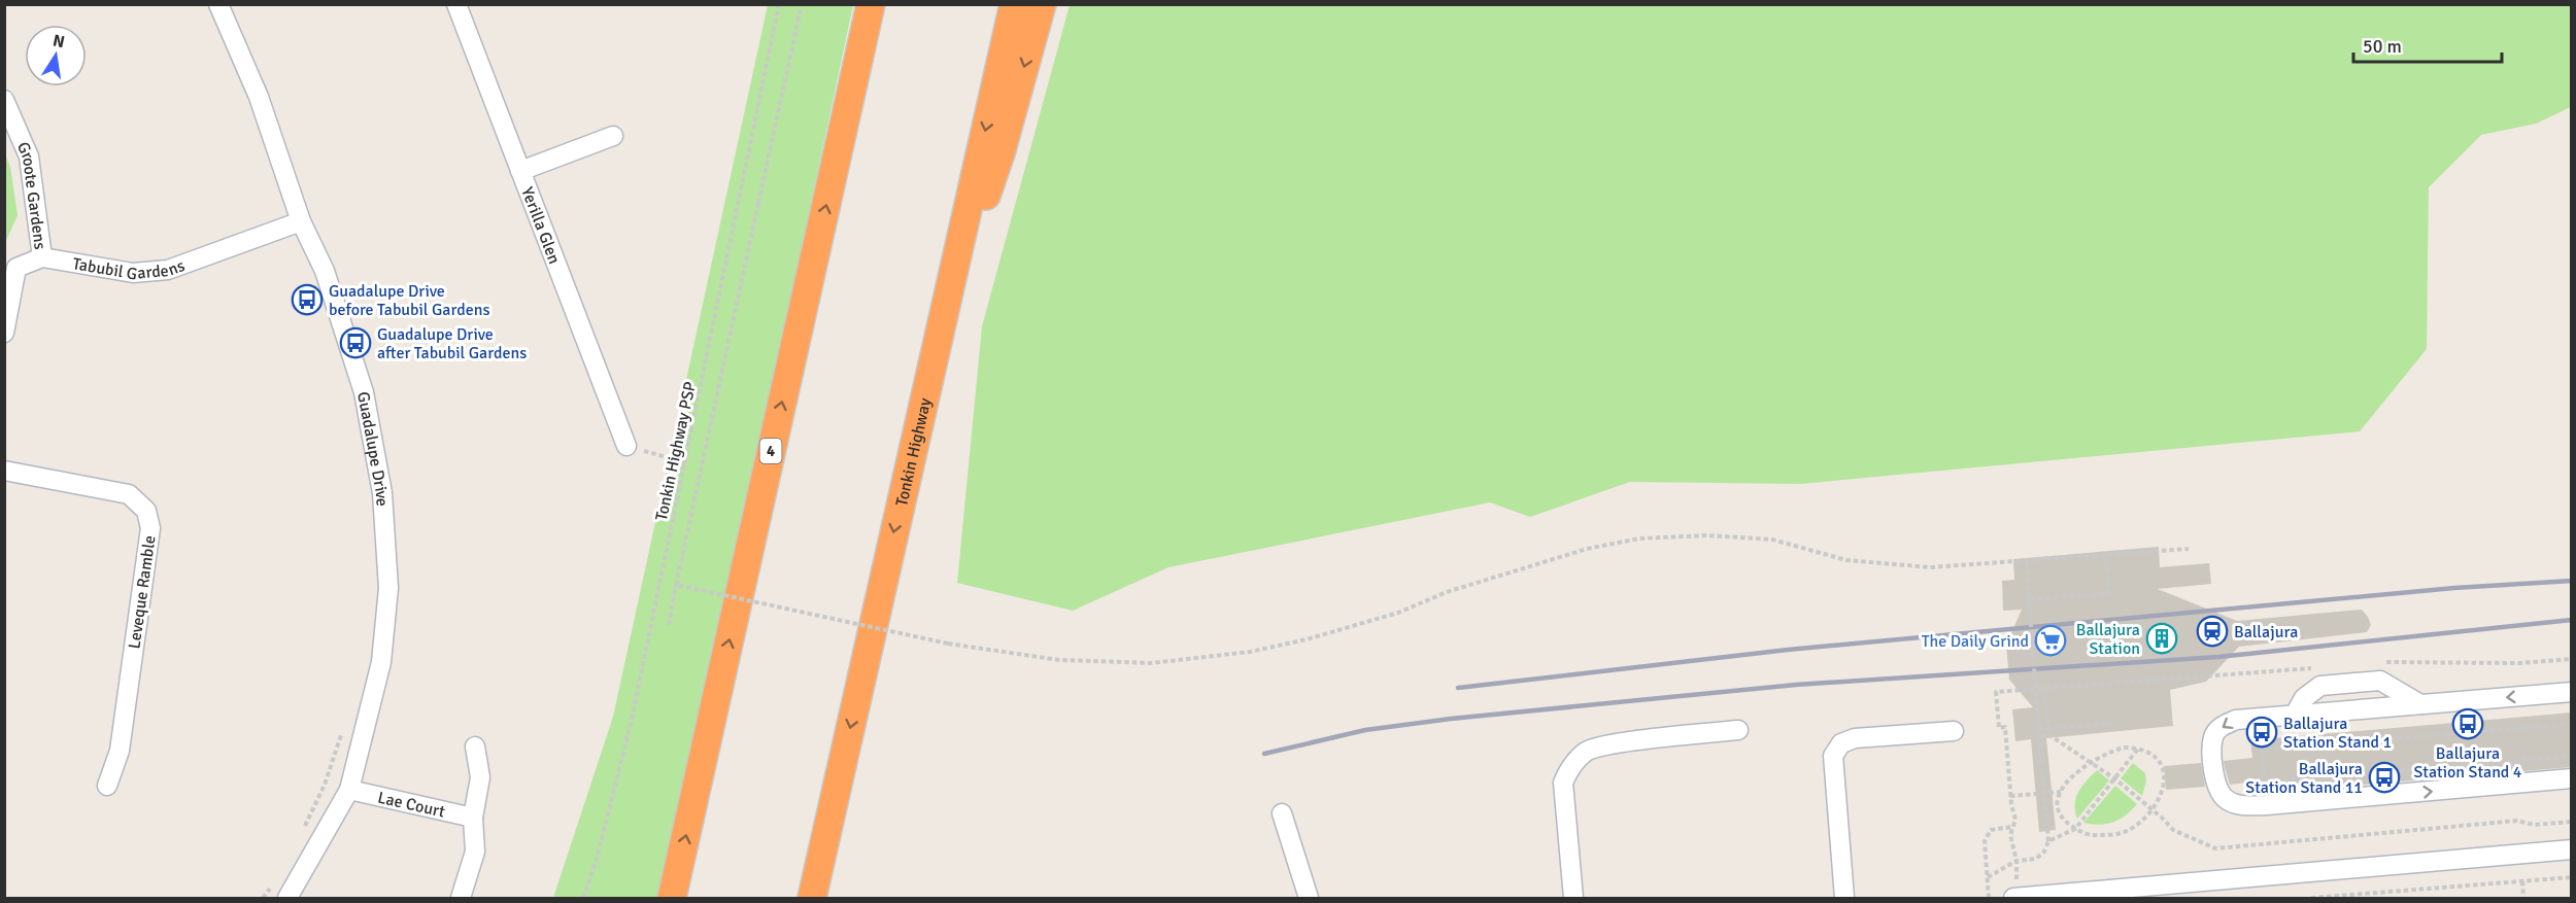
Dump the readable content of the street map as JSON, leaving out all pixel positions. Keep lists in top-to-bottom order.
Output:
{
  "streets": {
    "highway": ["4", "Tonkin Highway"],
    "street": [
      "Groote Gardens",
      "Yerilla Glen",
      "Tabubil Gardens",
      "Guadalupe Drive",
      "Leveque Ramble",
      "Lae Court"
    ],
    "path": ["Tonkin Highway PSP"]
  },
  "crossings": [
    ["Groote Gardens", "Tabubil Gardens"],
    ["Tabubil Gardens", "Guadalupe Drive"],
    ["Guadalupe Drive", "Lae Court"]
  ],
  "places": {
    "bus stop": [
      "Guadalupe Drive before Tabubil Gardens",
      "Guadalupe Drive after Tabubil Gardens",
      "Ballajura Station Stand 4",
      "Ballajura Station Stand 1",
      "Ballajura Station Stand 11"
    ],
    "station": ["Ballajura"],
    "building": ["Ballajura Station"],
    "supermarket": ["The Daily Grind"]
  },
  "scale_bar": "50 m",
  "north": "top"
}
